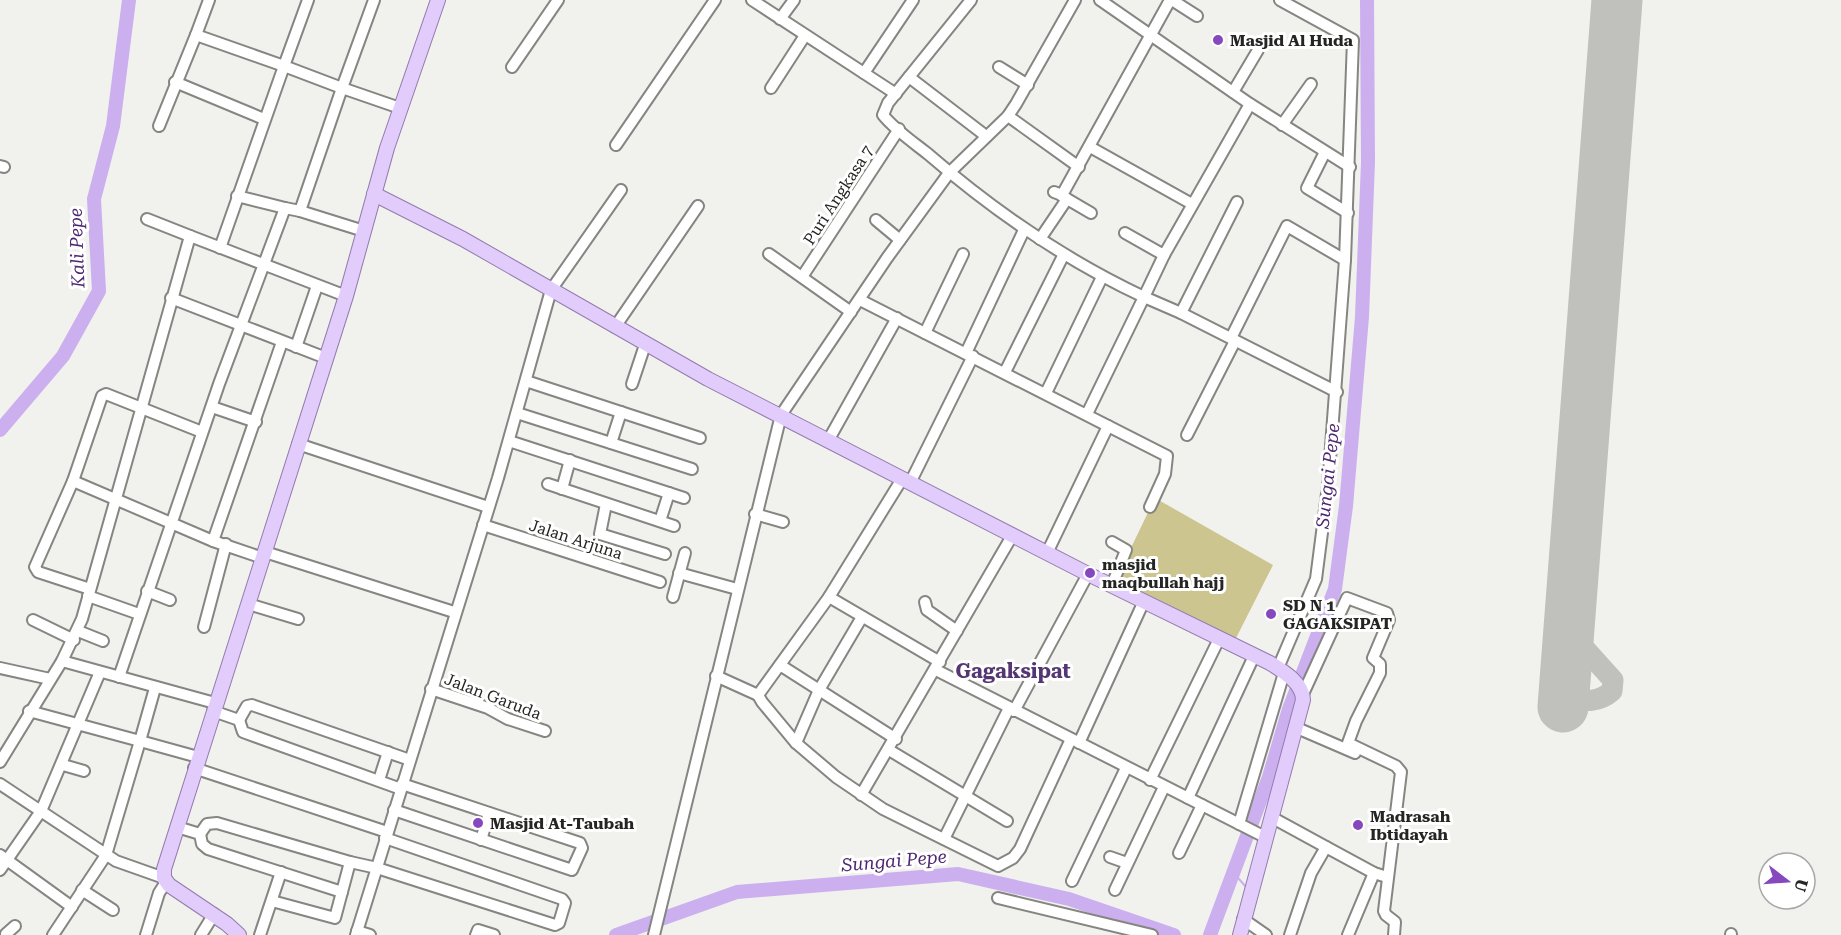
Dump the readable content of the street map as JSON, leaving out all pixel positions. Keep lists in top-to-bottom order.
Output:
{
  "streets": {
    "street": ["Puri Angkasa 7", "Jalan Arjuna", "Jalan Garuda"]
  },
  "districts": ["Gagaksipat"],
  "water": ["Kali Pepe", "Sungai Pepe"],
  "places": [
    "Masjid Al Huda",
    "masjid maqbullah hajj",
    "SD N 1 GAGAKSIPAT",
    "Masjid At-Taubah",
    "Madrasah Ibtidayah"
  ],
  "north": "right"
}
